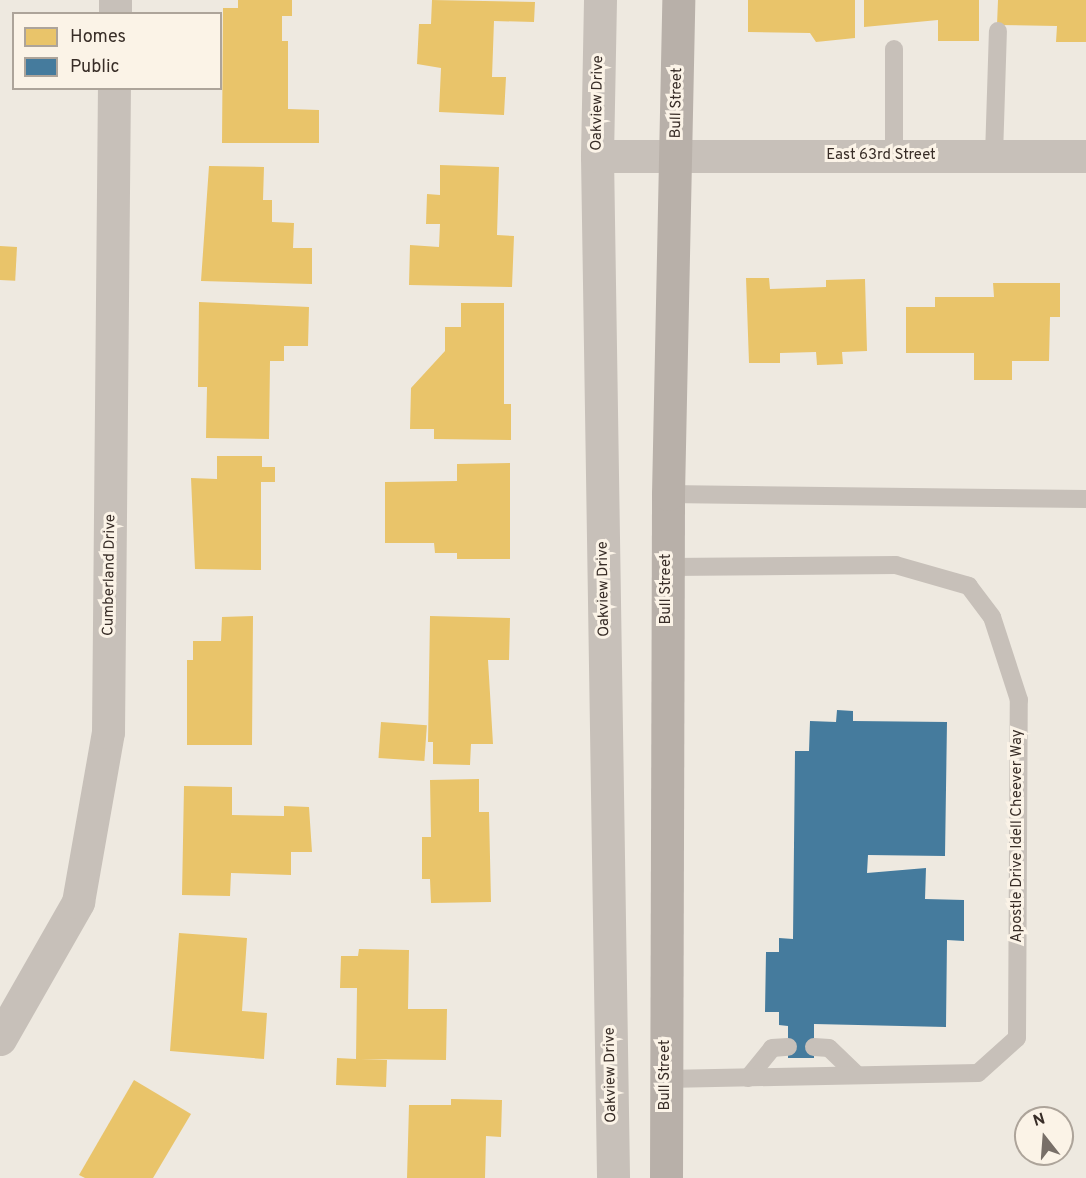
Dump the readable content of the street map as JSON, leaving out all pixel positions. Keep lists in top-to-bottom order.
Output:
{
  "streets": {
    "street": [
      "Oakview Drive",
      "Bull Street",
      "East 63rd Street",
      "Cumberland Drive"
    ],
    "lane": ["Apostle Drive Idell Cheever Way"]
  },
  "crossings": [
    ["Oakview Drive", "East 63rd Street"],
    ["Bull Street", "East 63rd Street"],
    ["Bull Street", "Apostle Drive Idell Cheever Way"]
  ],
  "legend": ["Homes", "Public"],
  "north": "top"
}
